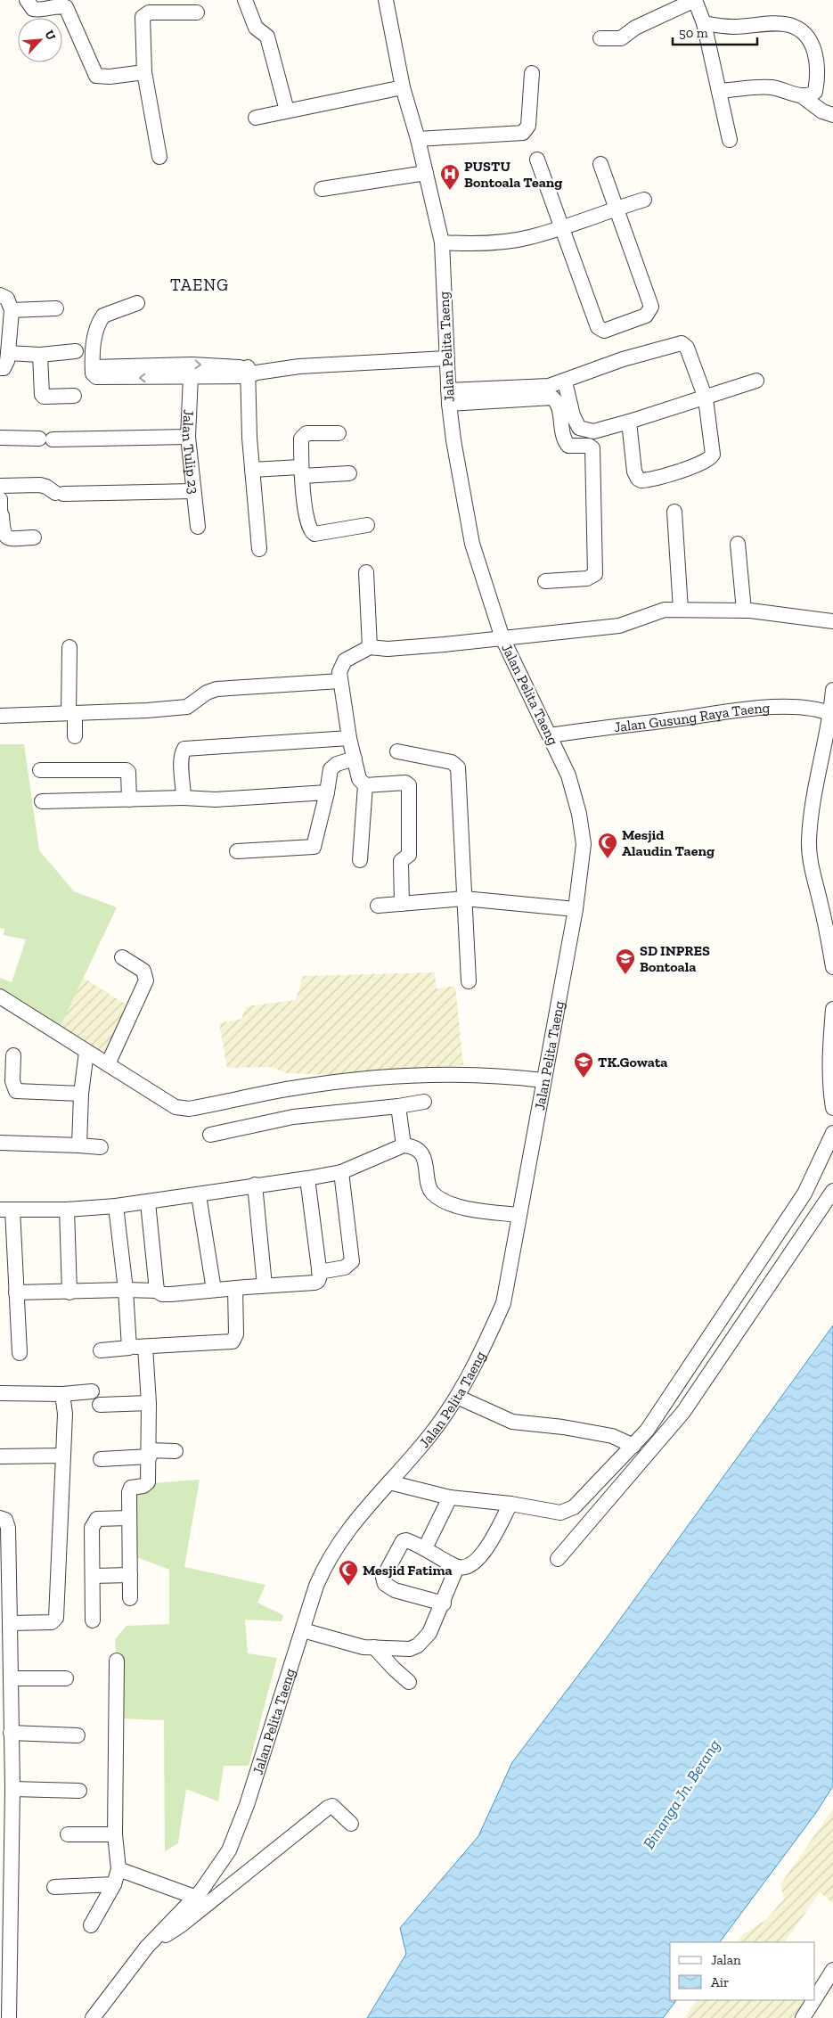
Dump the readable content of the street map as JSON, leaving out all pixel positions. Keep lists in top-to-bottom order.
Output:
{
  "streets": {
    "street": ["Jalan Pelita Taeng", "Jalan Tulip 23", "Jalan Gusung Raya Taeng"]
  },
  "crossings": [
    ["Jalan Pelita Taeng", "Jalan Gusung Raya Taeng"]
  ],
  "districts": ["TAENG"],
  "water": ["Binanga Jn. Berang"],
  "places": {
    "hospital": ["PUSTU Bontoala Teang"],
    "mosque": ["Mesjid Alaudin Taeng", "Mesjid Fatima"],
    "school or university": ["SD INPRES Bontoala", "TK.Gowata"]
  },
  "legend": ["Jalan", "Air"],
  "scale_bar": "50 m",
  "north": "top right"
}
